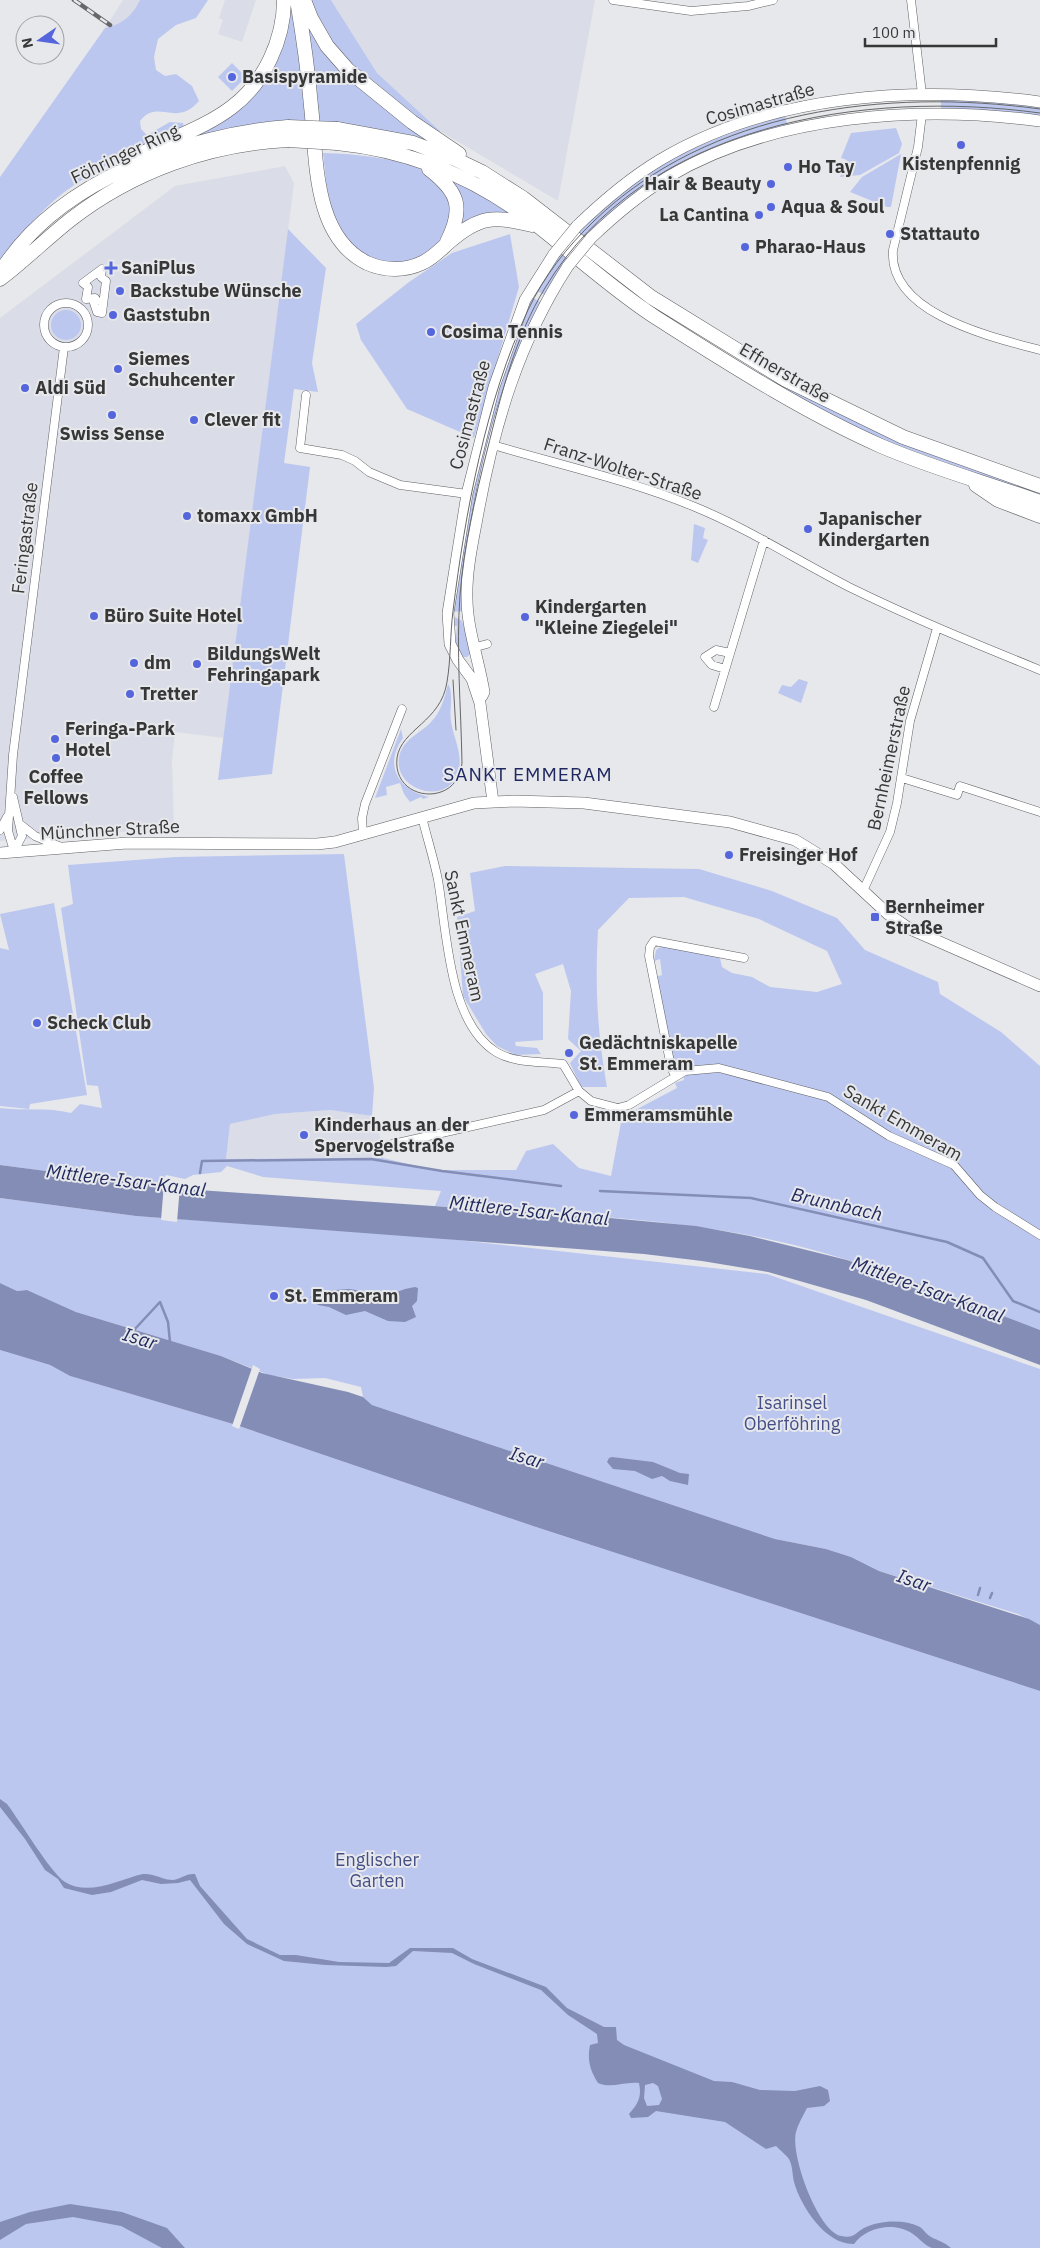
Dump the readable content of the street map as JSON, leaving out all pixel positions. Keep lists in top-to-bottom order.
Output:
{
  "streets": {
    "highway": ["Föhringer Ring", "Effnerstraße"],
    "main road": ["Cosimastraße", "Münchner Straße"],
    "street": [
      "Franz-Wolter-Straße",
      "Feringastraße",
      "Bernheimerstraße",
      "Sankt Emmeram"
    ]
  },
  "crossings": [
    ["Cosimastraße", "Franz-Wolter-Straße"],
    ["Cosimastraße", "Münchner Straße"],
    ["Föhringer Ring", "Effnerstraße"],
    ["Franz-Wolter-Straße", "Bernheimerstraße"],
    ["Feringastraße", "Münchner Straße"],
    ["Bernheimerstraße", "Münchner Straße"],
    ["Münchner Straße", "Sankt Emmeram"]
  ],
  "districts": ["SANKT EMMERAM"],
  "water": ["Mittlere-Isar-Kanal", "Brunnbach", "Isar"],
  "parks": ["Isarinsel Oberföhring", "Englischer Garten"],
  "places": {
    "other": [
      "Basispyramide",
      "Kistenpfennig",
      "Ho Tay",
      "Hair & Beauty",
      "Aqua & Soul",
      "La Cantina",
      "Stattauto",
      "Pharao-Haus",
      "Backstube Wünsche",
      "Gaststubn",
      "Cosima Tennis",
      "Siemes Schuhcenter",
      "Aldi Süd",
      "Swiss Sense",
      "Clever fit",
      "tomaxx GmbH",
      "Japanischer Kindergarten",
      "Büro Suite Hotel",
      "Kindergarten \"Kleine Ziegelei\"",
      "dm",
      "BildungsWelt Fehringapark",
      "Tretter",
      "Feringa-Park Hotel",
      "Coffee Fellows",
      "Freisinger Hof",
      "Scheck Club",
      "Gedächtniskapelle St. Emmeram",
      "Emmeramsmühle",
      "Kinderhaus an der Spervogelstraße",
      "St. Emmeram"
    ],
    "health": ["SaniPlus"],
    "transit": ["Bernheimer Straße"]
  },
  "scale_bar": "100 m",
  "north": "left"
}
